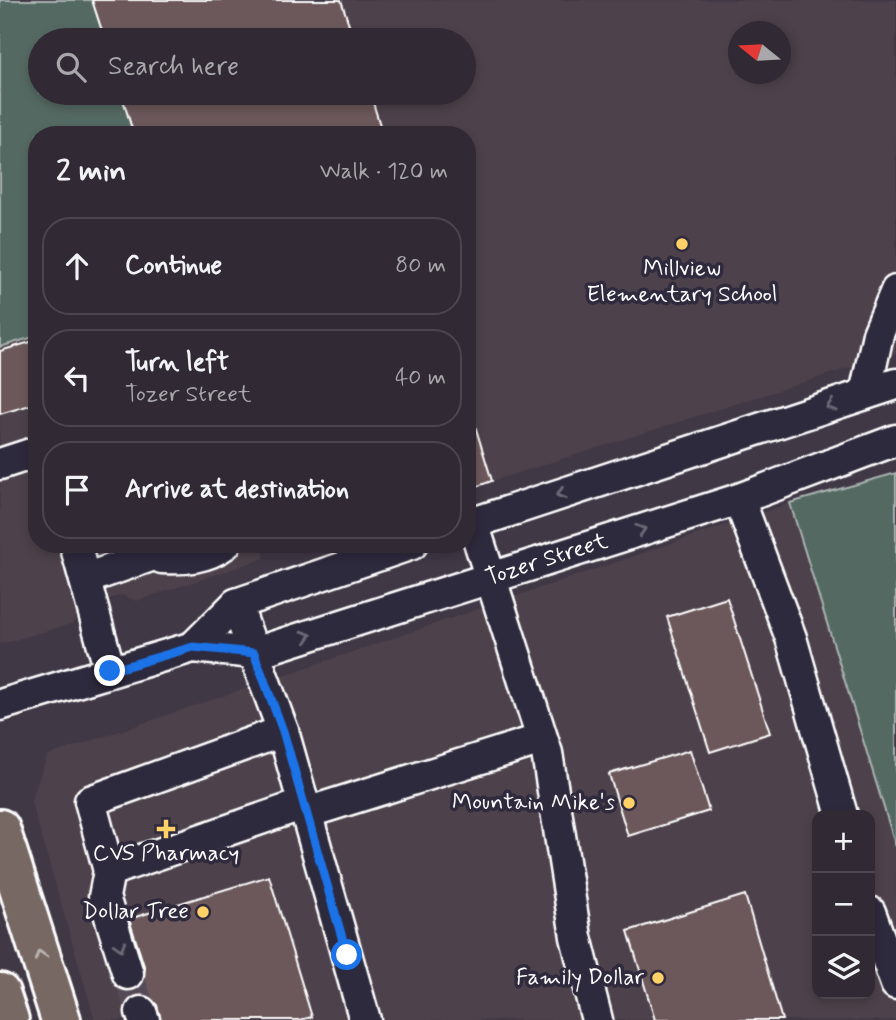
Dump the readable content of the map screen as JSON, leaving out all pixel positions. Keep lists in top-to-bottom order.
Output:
{
  "streets": {
    "street": ["Tozer Street"]
  },
  "places": {
    "other": [
      "Millview Elementary School",
      "Mountain Mike's",
      "Dollar Tree",
      "Family Dollar"
    ],
    "health": ["CVS Pharmacy"]
  },
  "north": "left",
  "page": {
    "search": "Search here",
    "heading": ["2 min", "Walk · 120 m"],
    "list": [
      ["Continue", "80 m"],
      ["Turn left", "Tozer Street", "40 m"],
      "Arrive at destination"
    ],
    "map_buttons": ["+", "−"]
  }
}
